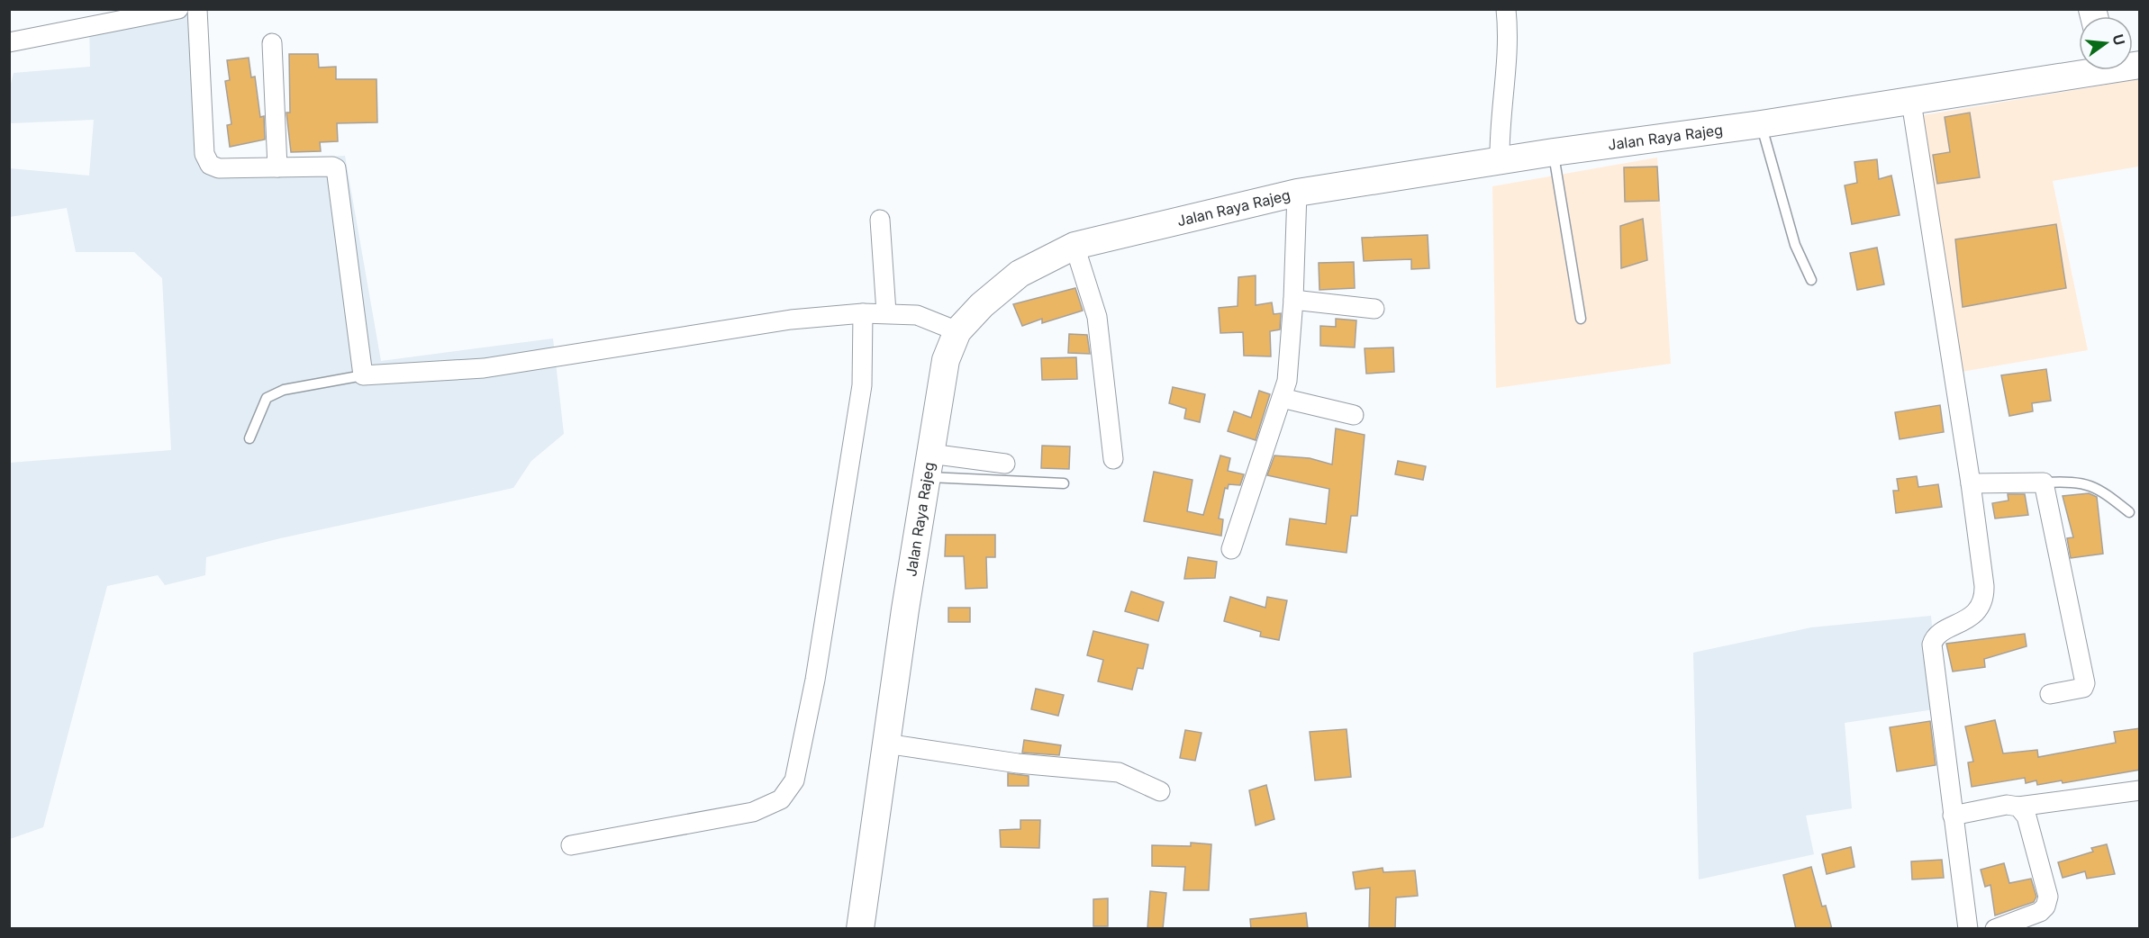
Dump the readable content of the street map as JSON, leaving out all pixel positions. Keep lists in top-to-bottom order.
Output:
{
  "streets": {
    "main road": ["Jalan Raya Rajeg"]
  },
  "north": "right"
}
